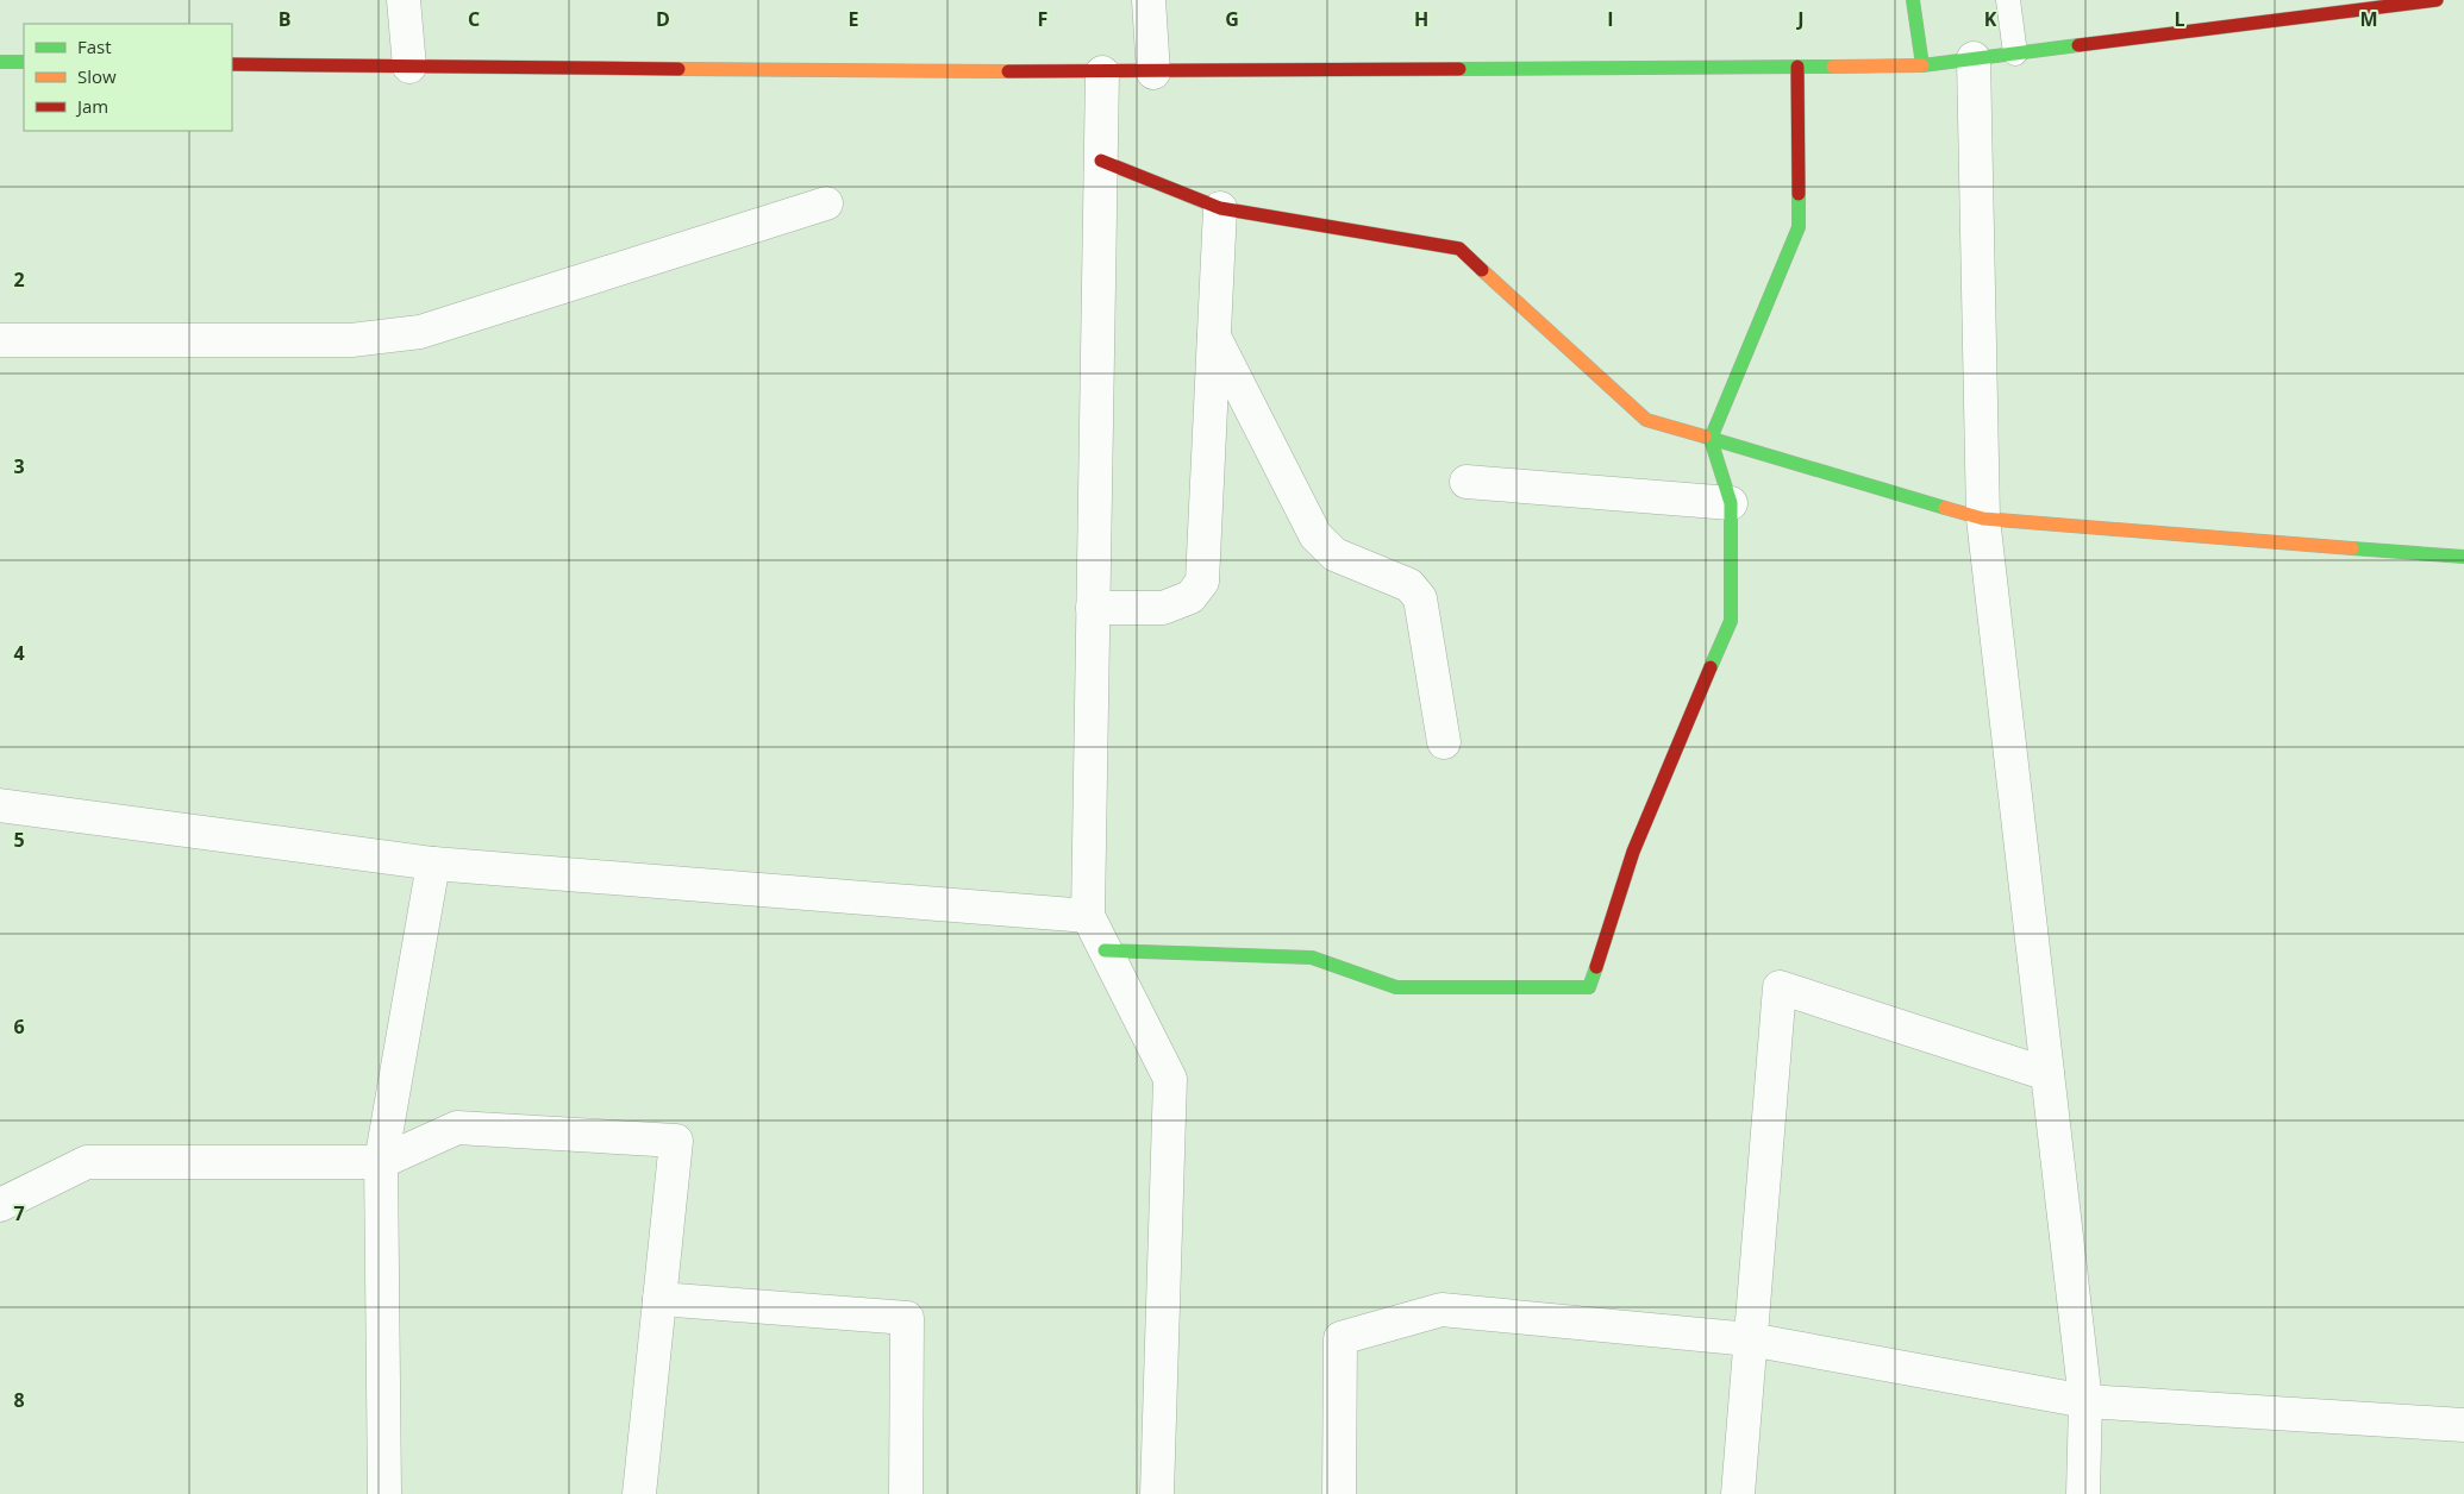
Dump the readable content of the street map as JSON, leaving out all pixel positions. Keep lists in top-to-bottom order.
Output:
{
  "legend": ["Fast", "Slow", "Jam"],
  "grid": {
    "columns": [
      "B",
      "C",
      "D",
      "E",
      "F",
      "G",
      "H",
      "I",
      "J",
      "K",
      "L",
      "M"
    ],
    "rows": [
      "2",
      "3",
      "4",
      "5",
      "6",
      "7",
      "8"
    ]
  }
}
